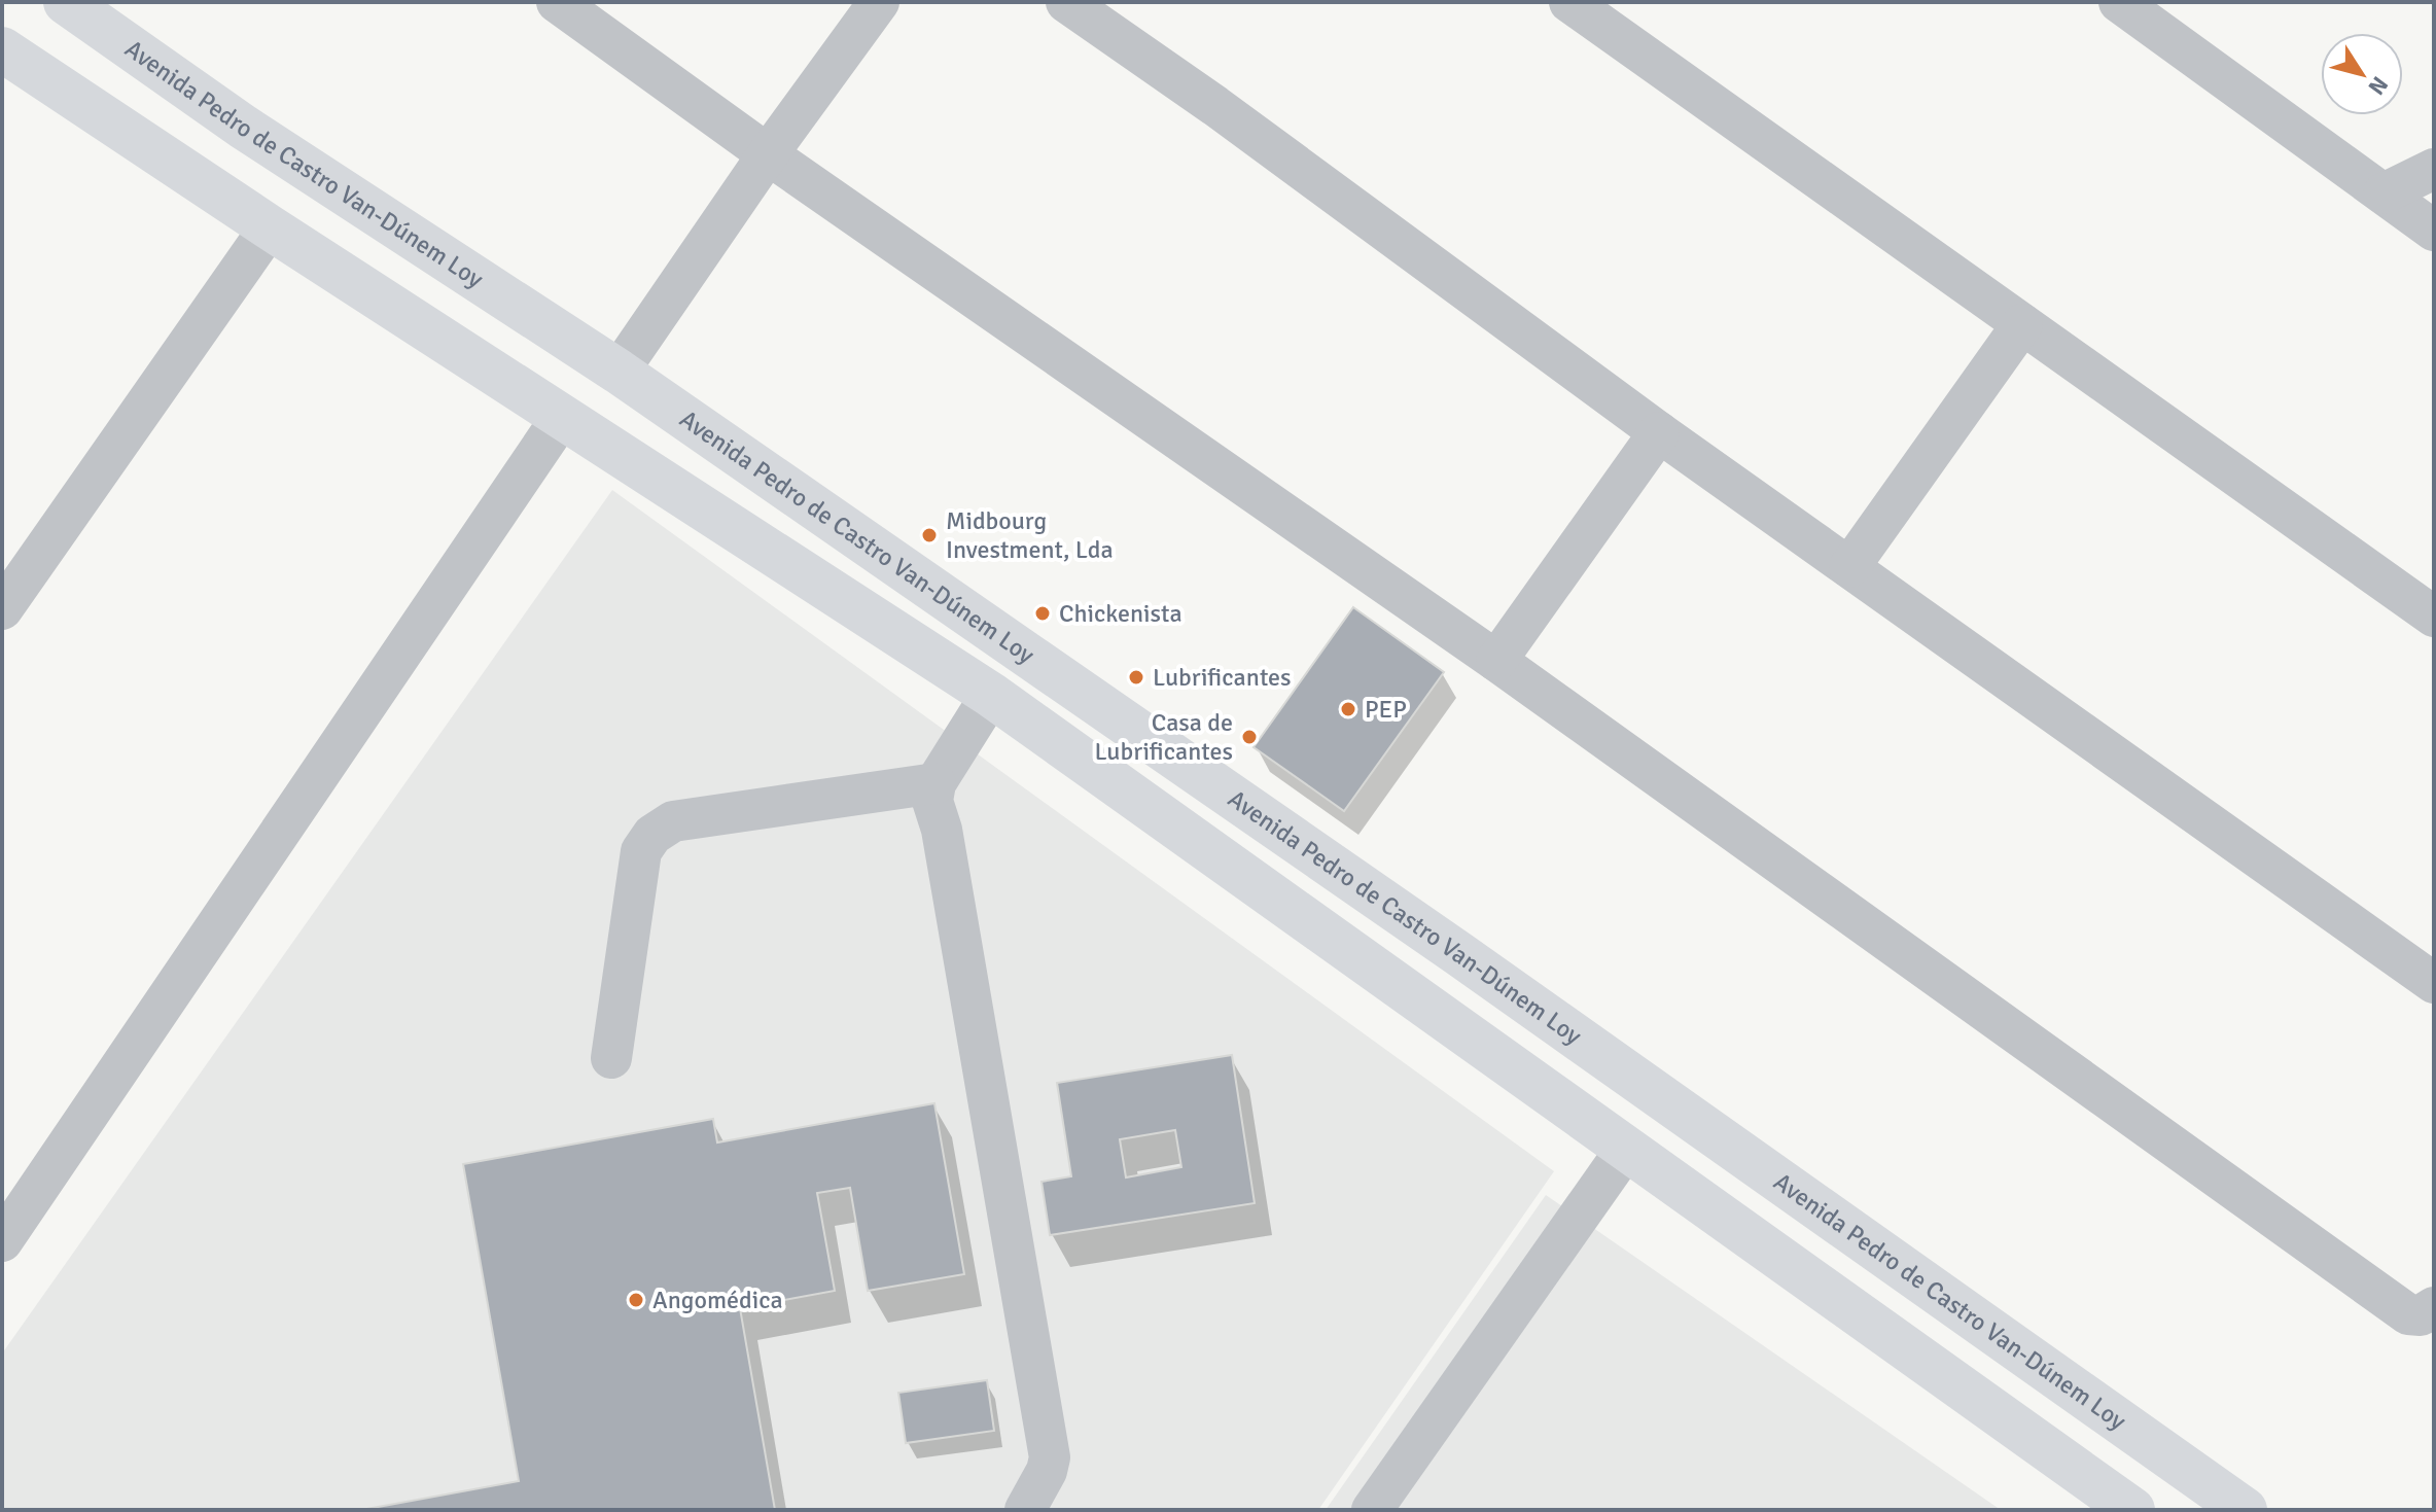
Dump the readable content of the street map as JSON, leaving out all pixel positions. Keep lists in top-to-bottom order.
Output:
{
  "streets": {
    "highway": ["Avenida Pedro de Castro Van-Dúnem Loy"]
  },
  "places": [
    "Midbourg Investment, Lda",
    "Chickenista",
    "Lubrificantes",
    "PEP",
    "Casa de Lubrificantes",
    "Angomédica"
  ],
  "north": "bottom right"
}
